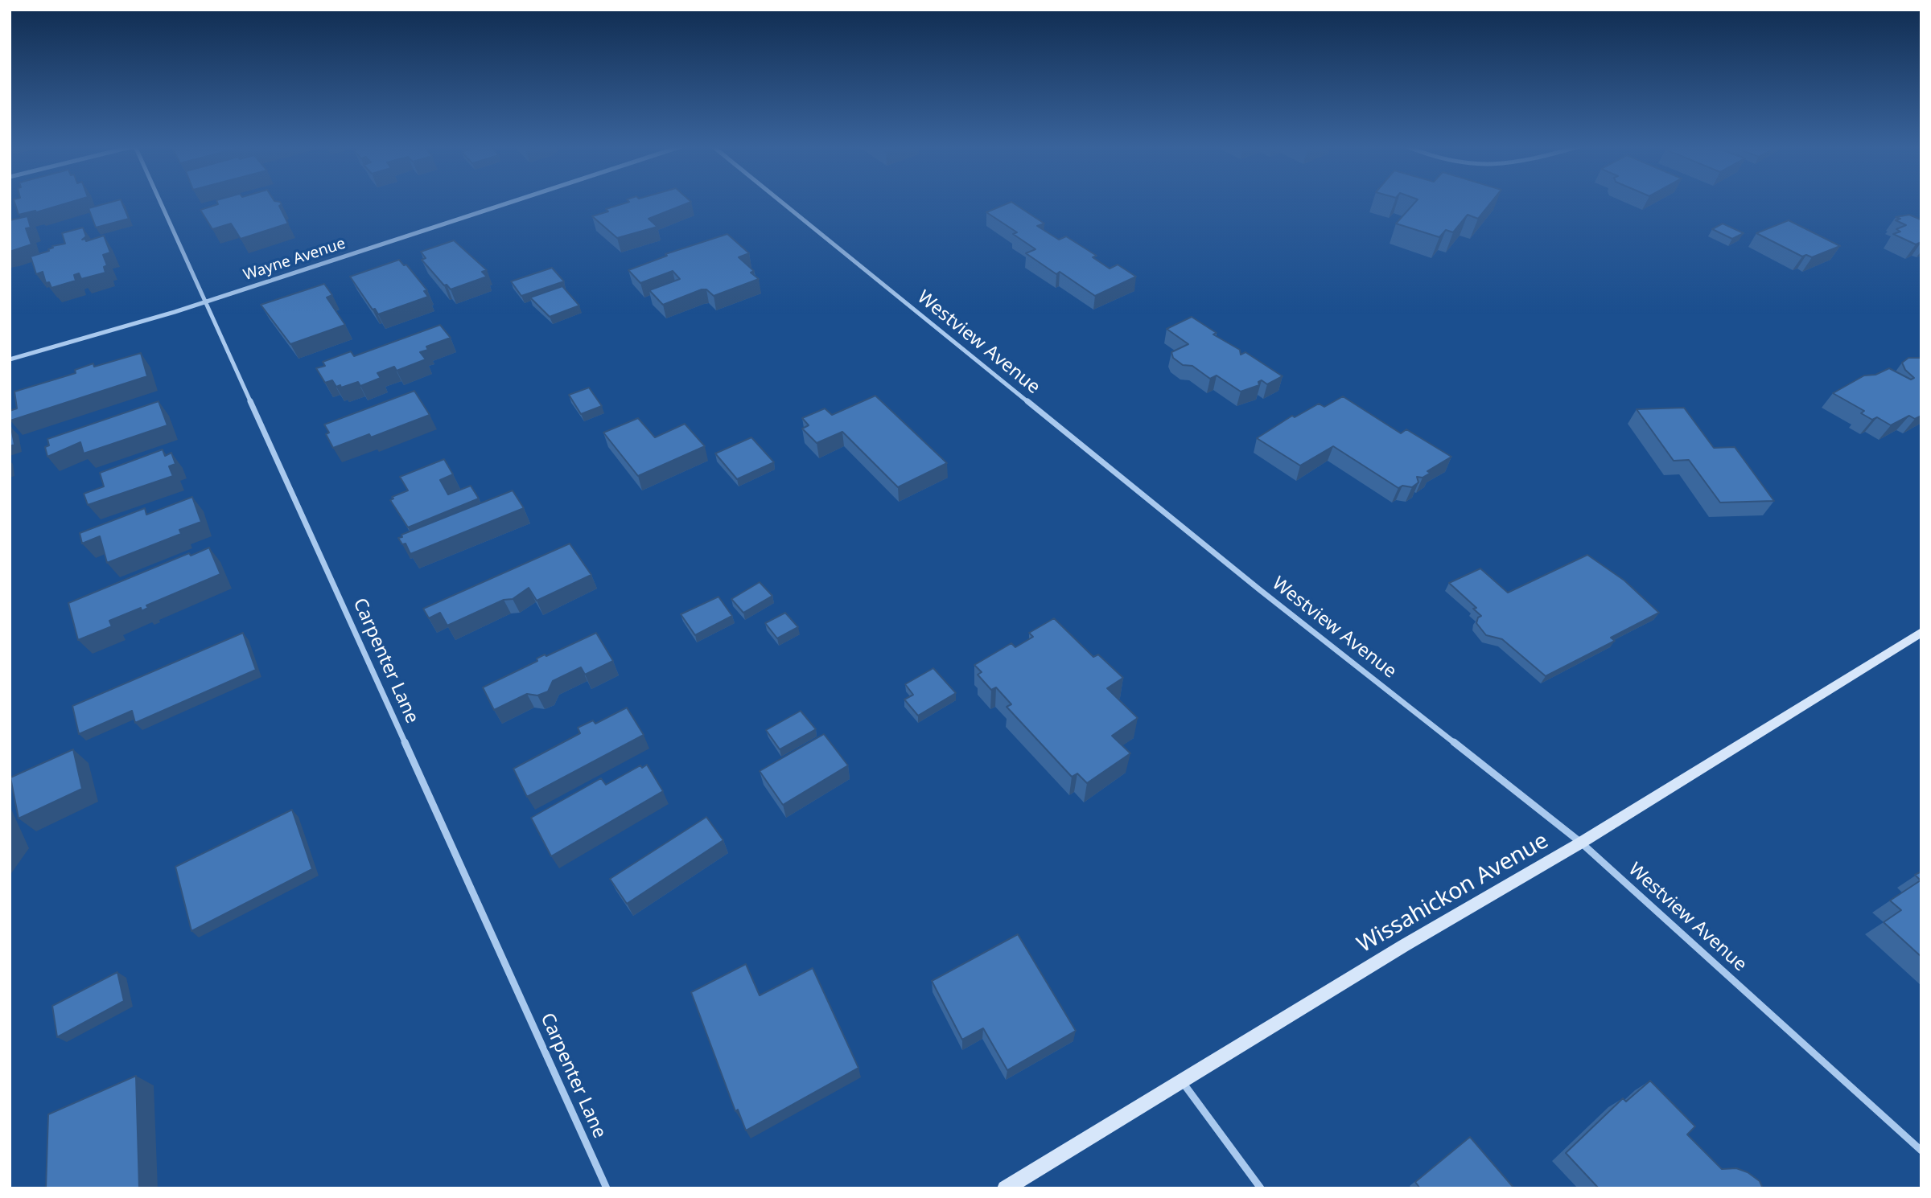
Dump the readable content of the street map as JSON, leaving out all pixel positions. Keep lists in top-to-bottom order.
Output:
{
  "streets": {
    "street": [
      "Wayne Avenue",
      "Westview Avenue",
      "Carpenter Lane",
      "Wissahickon Avenue"
    ]
  },
  "crossings": [
    ["Wayne Avenue", "Carpenter Lane"],
    ["Westview Avenue", "Wissahickon Avenue"]
  ]
}
